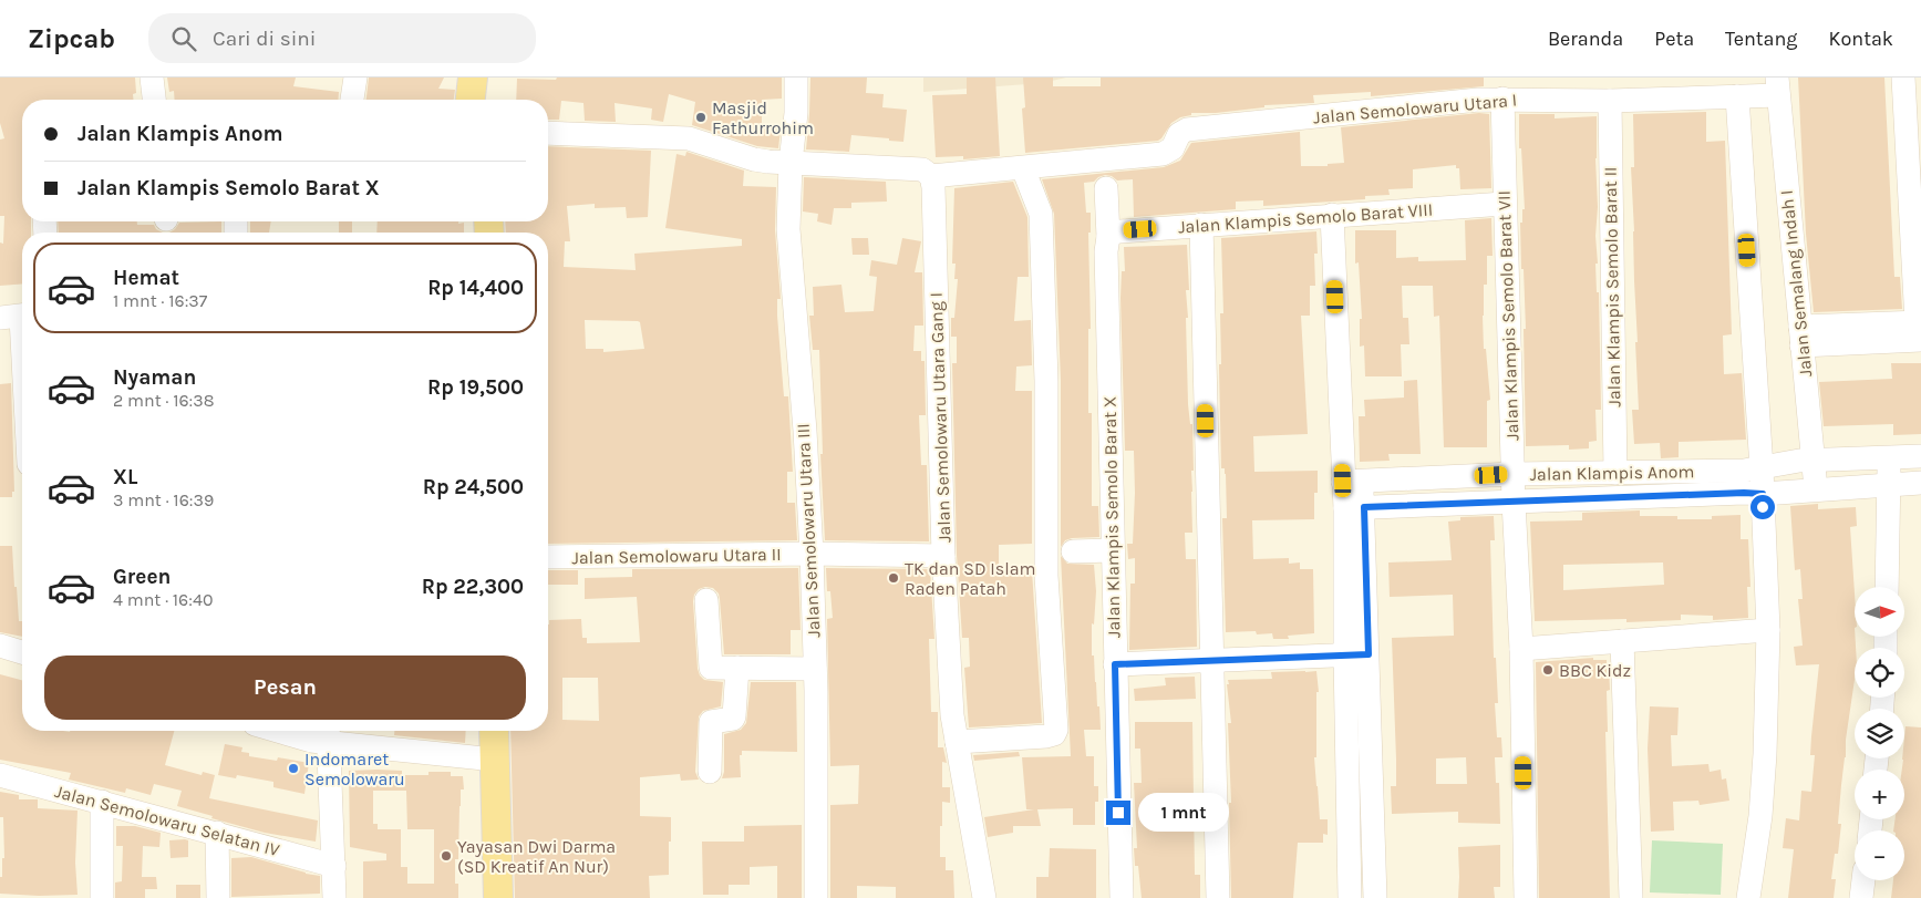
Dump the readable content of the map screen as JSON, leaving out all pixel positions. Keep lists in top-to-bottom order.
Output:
{
  "streets": {
    "street": [
      "Jalan Semolowaru Utara I",
      "Jalan Klampis Semolo Barat VIII",
      "Jalan Semalang Indah I",
      "Jalan Klampis Semolo Barat II",
      "Jalan Klampis Semolo Barat VII",
      "Jalan Semolowaru Utara Gang I",
      "Jalan Klampis Anom",
      "Jalan Klampis Semolo Barat X",
      "Jalan Semolowaru Utara III",
      "Jalan Semolowaru Utara II",
      "Jalan Semolowaru Selatan IV"
    ]
  },
  "crossings": [
    ["Jalan Semolowaru Utara I", "Jalan Semalang Indah I"],
    ["Jalan Semolowaru Utara I", "Jalan Klampis Semolo Barat II"],
    ["Jalan Semolowaru Utara I", "Jalan Klampis Semolo Barat VII"],
    ["Jalan Klampis Semolo Barat VIII", "Jalan Klampis Semolo Barat VII"],
    ["Jalan Klampis Semolo Barat VIII", "Jalan Klampis Semolo Barat X"],
    ["Jalan Semalang Indah I", "Jalan Klampis Anom"],
    ["Jalan Klampis Semolo Barat II", "Jalan Klampis Anom"],
    ["Jalan Klampis Semolo Barat VII", "Jalan Klampis Anom"],
    ["Jalan Semolowaru Utara Gang I", "Jalan Semolowaru Utara II"],
    ["Jalan Semolowaru Utara III", "Jalan Semolowaru Utara II"]
  ],
  "places": [
    "Masjid Fathurrohim",
    "TK dan SD Islam Raden Patah",
    "BBC Kidz",
    "Indomaret Semolowaru",
    "Yayasan Dwi Darma (SD Kreatif An Nur)"
  ],
  "north": "right",
  "page": {
    "header": "Zipcab",
    "search": "Cari di sini",
    "nav": [
      "Beranda",
      "Peta",
      "Tentang",
      "Kontak"
    ],
    "banner": ["Jalan Klampis Anom", "Jalan Klampis Semolo Barat X"],
    "list": [
      {
        "name": "Hemat",
        "note": "1 mnt · 16:37",
        "value": "Rp 14,400"
      },
      {
        "name": "Nyaman",
        "note": "2 mnt · 16:38",
        "value": "Rp 19,500"
      },
      {
        "name": "XL",
        "note": "3 mnt · 16:39",
        "value": "Rp 24,500"
      },
      {
        "name": "Green",
        "note": "4 mnt · 16:40",
        "value": "Rp 22,300"
      }
    ],
    "map_buttons": ["+", "−"],
    "buttons": "Pesan",
    "bubble": "1 mnt"
  }
}
